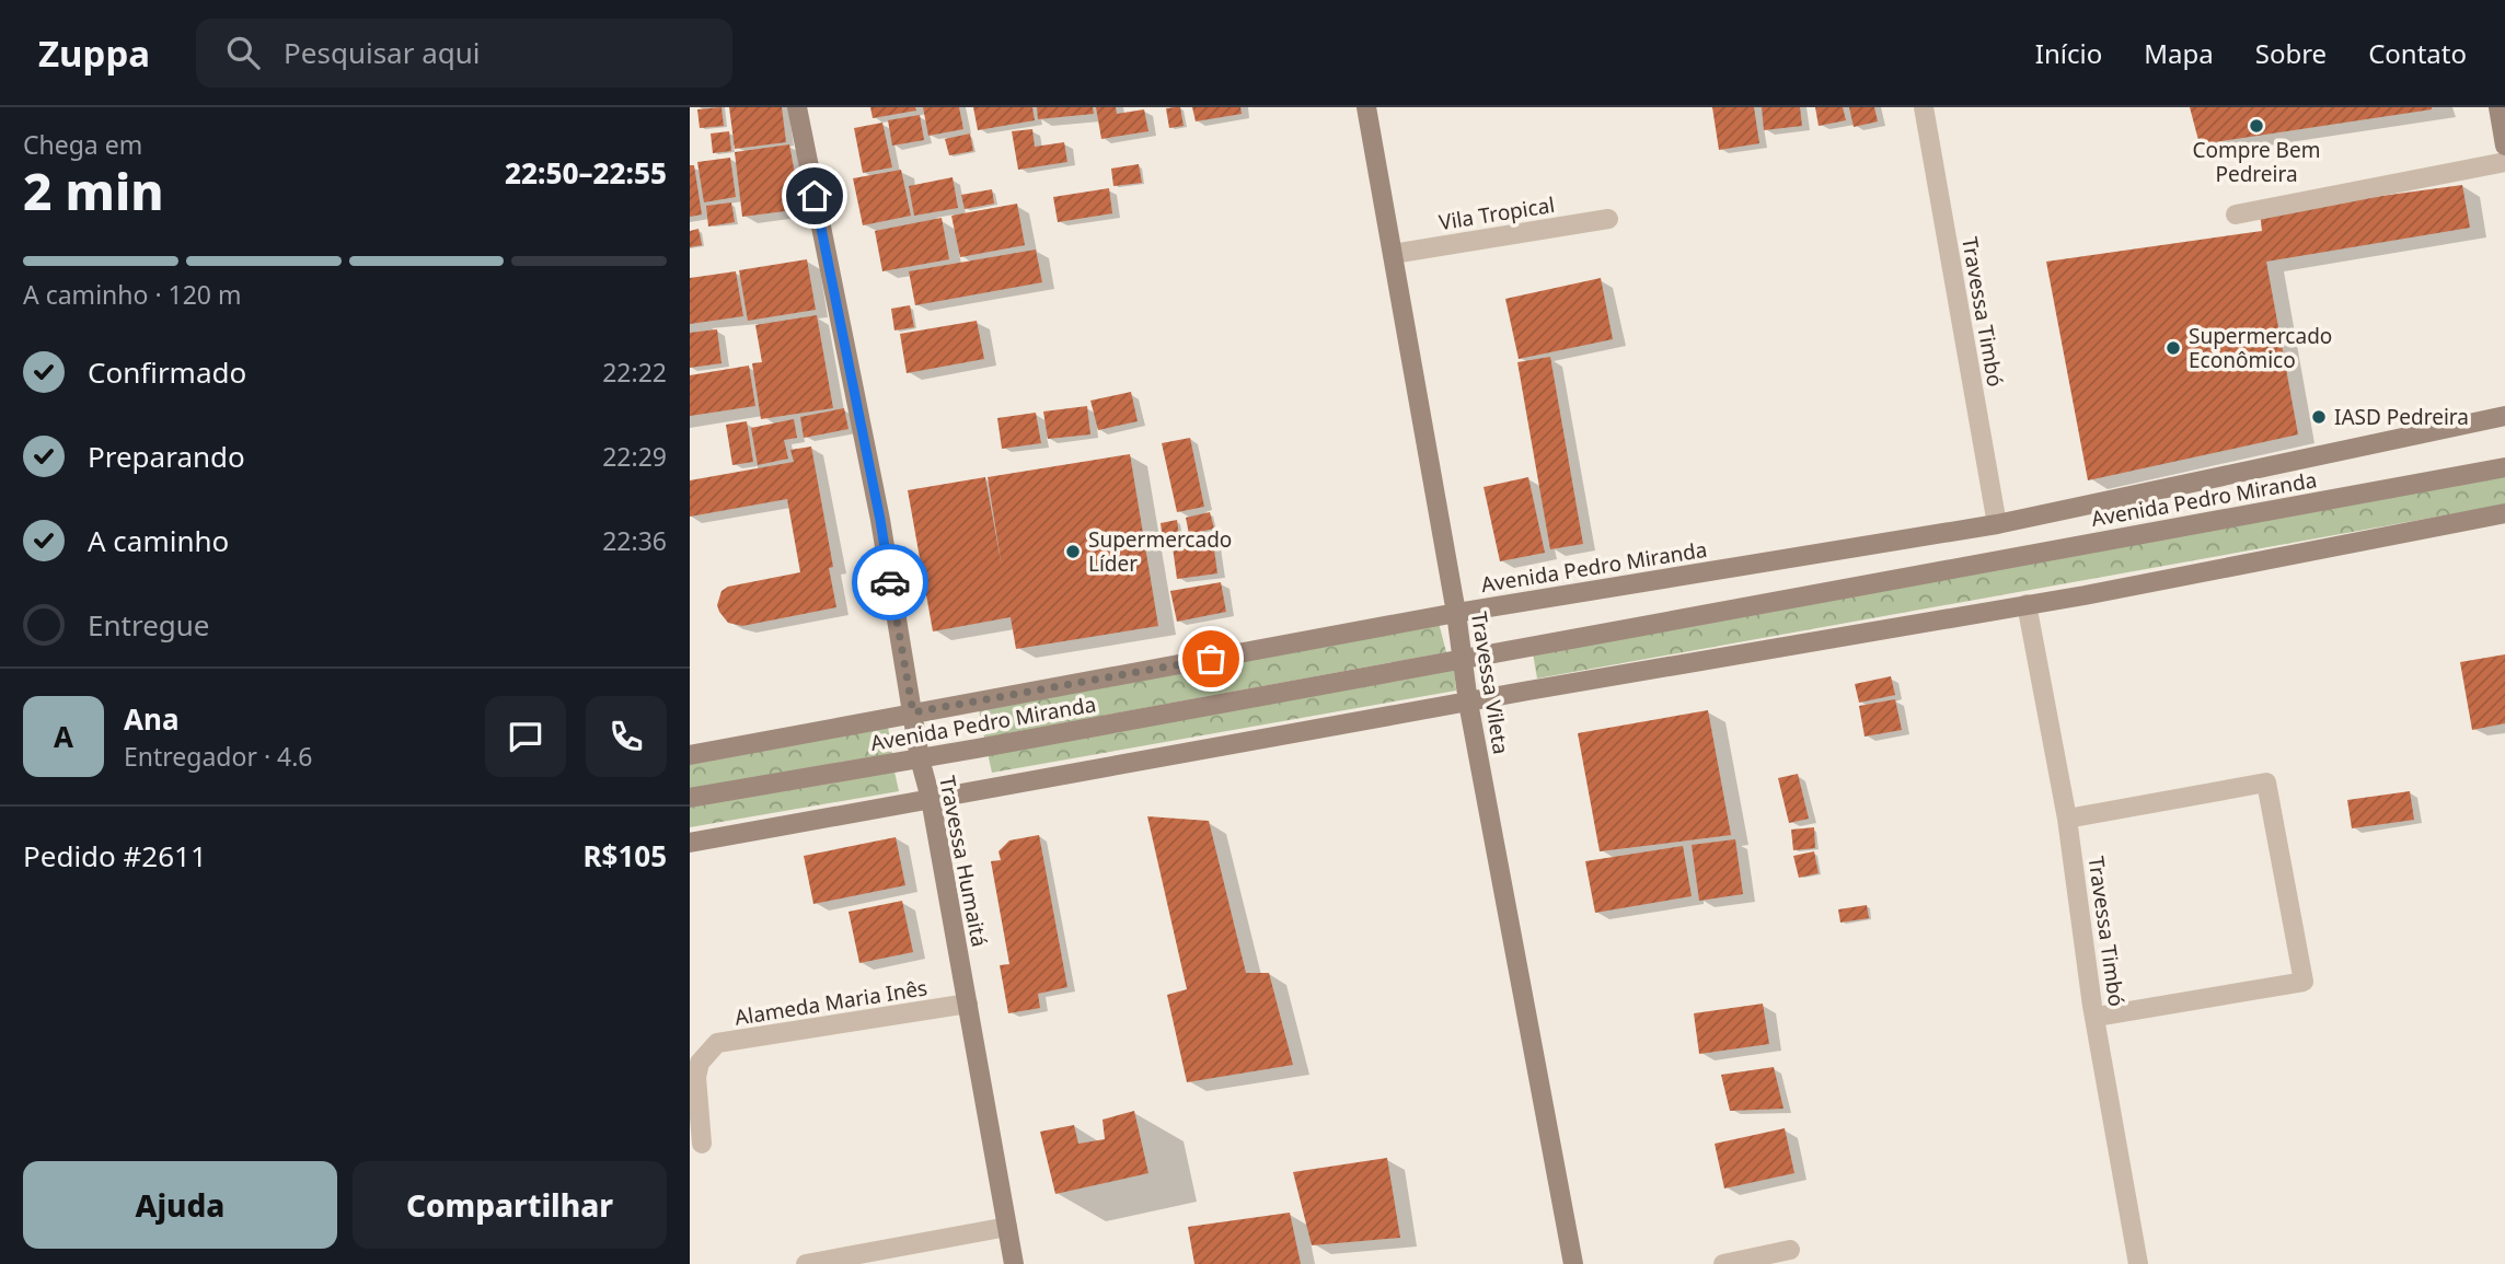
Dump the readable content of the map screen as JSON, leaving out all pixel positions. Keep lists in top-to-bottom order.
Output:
{
  "streets": {
    "main road": ["Avenida Pedro Miranda", "Travessa Vileta", "Travessa Humaitá"],
    "street": ["Vila Tropical", "Travessa Timbó", "Alameda Maria Inês"]
  },
  "crossings": [
    ["Vila Tropical", "Travessa Vileta"],
    ["Travessa Timbó", "Avenida Pedro Miranda"],
    ["Avenida Pedro Miranda", "Travessa Vileta"],
    ["Avenida Pedro Miranda", "Travessa Humaitá"],
    ["Travessa Humaitá", "Alameda Maria Inês"]
  ],
  "places": [
    "Compre Bem Pedreira",
    "Supermercado Econômico",
    "IASD Pedreira",
    "Supermercado Líder"
  ],
  "page": {
    "header": "Zuppa",
    "search": "Pesquisar aqui",
    "nav": [
      "Início",
      "Mapa",
      "Sobre",
      "Contato"
    ],
    "heading": ["2 min", "Chega em", "22:50–22:55"],
    "panel": [
      "Ana",
      "Entregador · 4.6",
      "Pedido #2611",
      "R$105"
    ],
    "bar": "A caminho · 120 m",
    "list": [
      ["Confirmado", "22:22"],
      ["Preparando", "22:29"],
      ["A caminho", "22:36"],
      "Entregue"
    ],
    "round": "A",
    "buttons": ["Ajuda", "Compartilhar"]
  }
}
